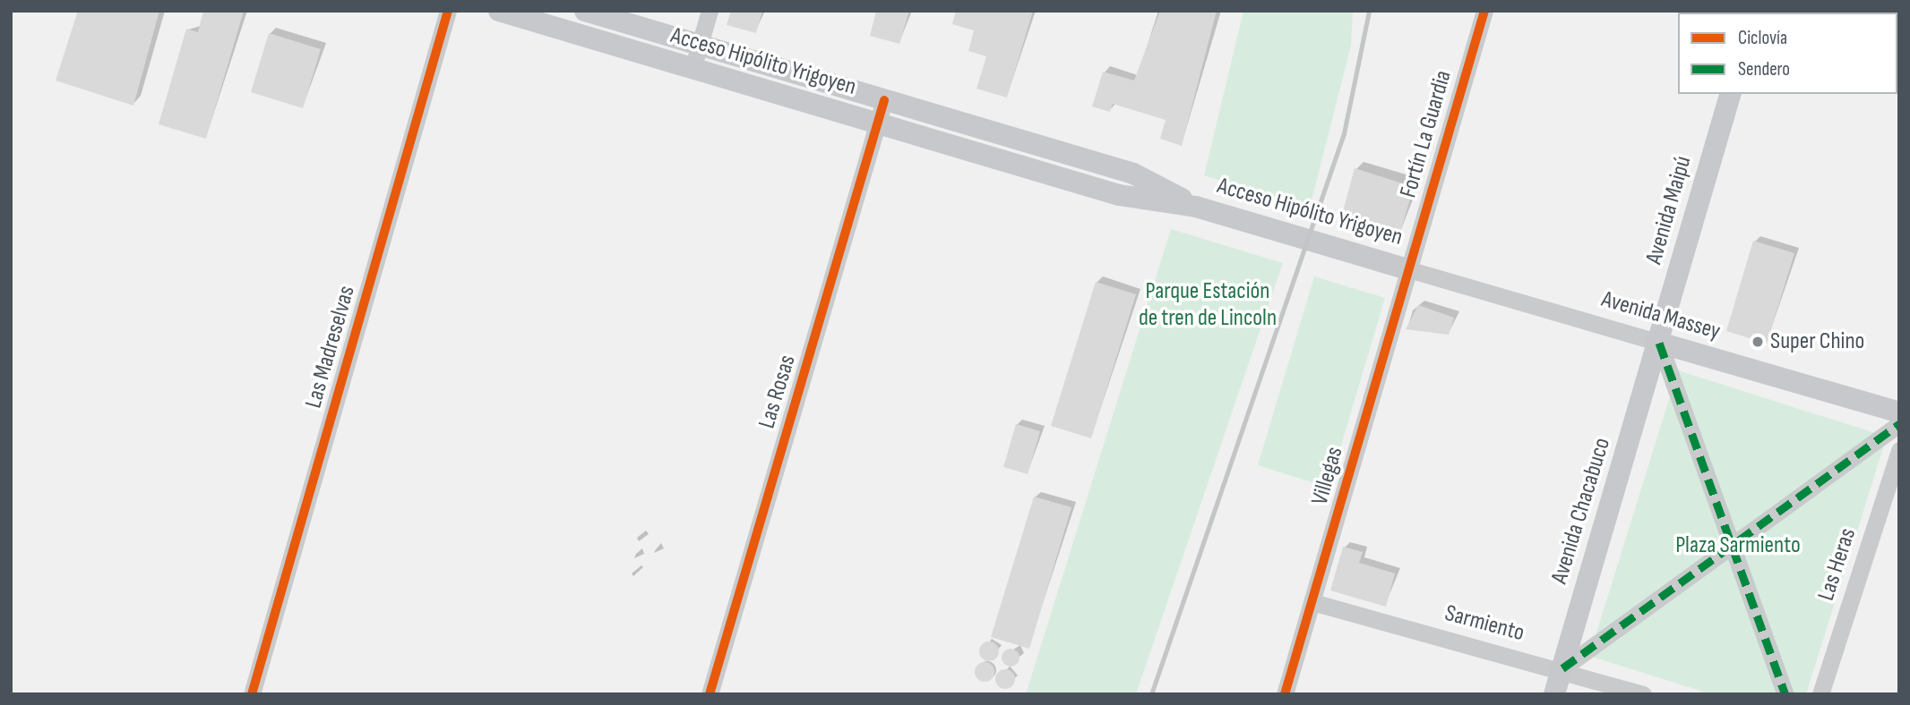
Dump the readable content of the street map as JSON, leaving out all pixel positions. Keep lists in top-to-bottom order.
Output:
{
  "streets": {
    "main road": [
      "Acceso Hipólito Yrigoyen",
      "Avenida Maipú",
      "Avenida Massey",
      "Avenida Chacabuco"
    ],
    "street": [
      "Fortín La Guardia",
      "Las Madreselvas",
      "Las Rosas",
      "Villegas",
      "Las Heras",
      "Sarmiento"
    ]
  },
  "crossings": [
    ["Acceso Hipólito Yrigoyen", "Fortín La Guardia"],
    ["Acceso Hipólito Yrigoyen", "Avenida Massey"],
    ["Acceso Hipólito Yrigoyen", "Las Rosas"],
    ["Acceso Hipólito Yrigoyen", "Villegas"],
    ["Fortín La Guardia", "Avenida Massey"],
    ["Fortín La Guardia", "Villegas"],
    ["Avenida Maipú", "Avenida Massey"],
    ["Avenida Maipú", "Avenida Chacabuco"],
    ["Avenida Massey", "Villegas"],
    ["Avenida Massey", "Avenida Chacabuco"],
    ["Villegas", "Sarmiento"],
    ["Avenida Chacabuco", "Sarmiento"]
  ],
  "parks": ["Parque Estación de tren de Lincoln", "Plaza Sarmiento"],
  "places": ["Super Chino"],
  "legend": ["Ciclovía", "Sendero"]
}
